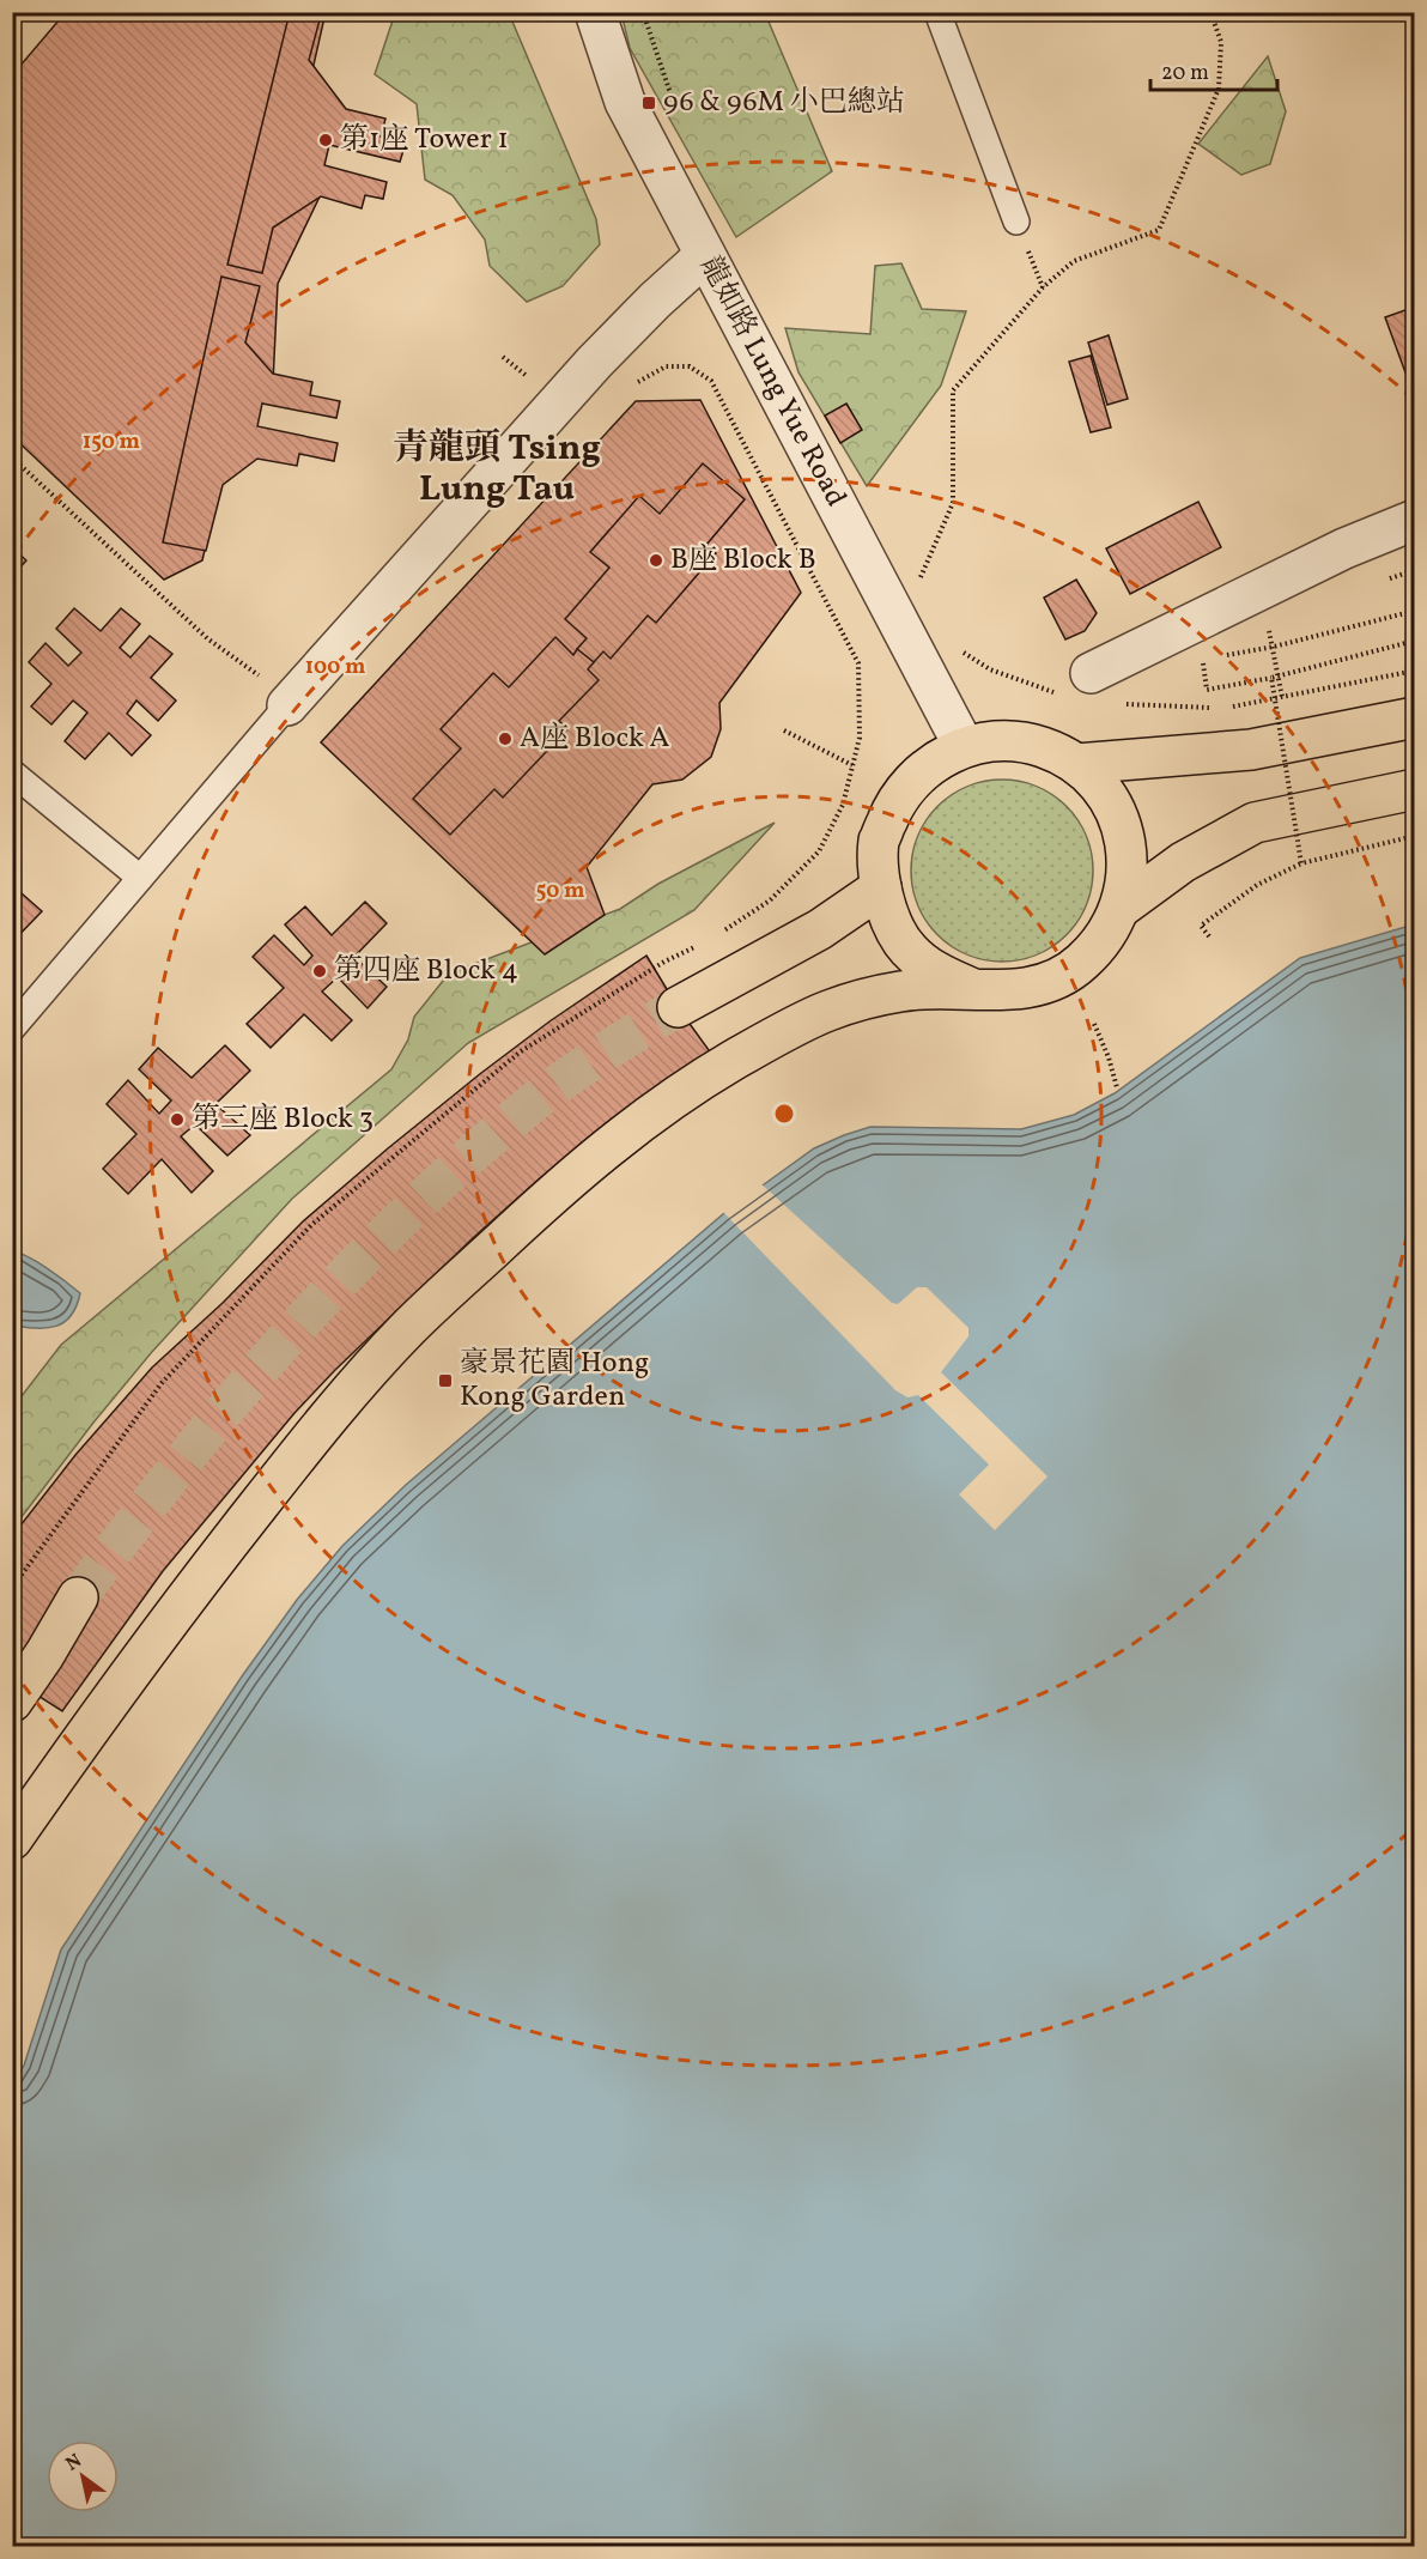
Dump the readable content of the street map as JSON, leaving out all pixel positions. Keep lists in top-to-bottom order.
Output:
{
  "streets": {
    "street": ["龍如路 Lung Yue Road"]
  },
  "districts": ["青龍頭 Tsing Lung Tau"],
  "places": {
    "transit": ["96 & 96M 小巴總站", "豪景花園 Hong Kong Garden"],
    "other": [
      "第1座 Tower 1",
      "B座 Block B",
      "A座 Block A",
      "第四座 Block 4",
      "第三座 Block 3"
    ]
  },
  "scale_bar": "20 m",
  "north": "top left",
  "rings": ["150 m", "100 m", "50 m"]
}
